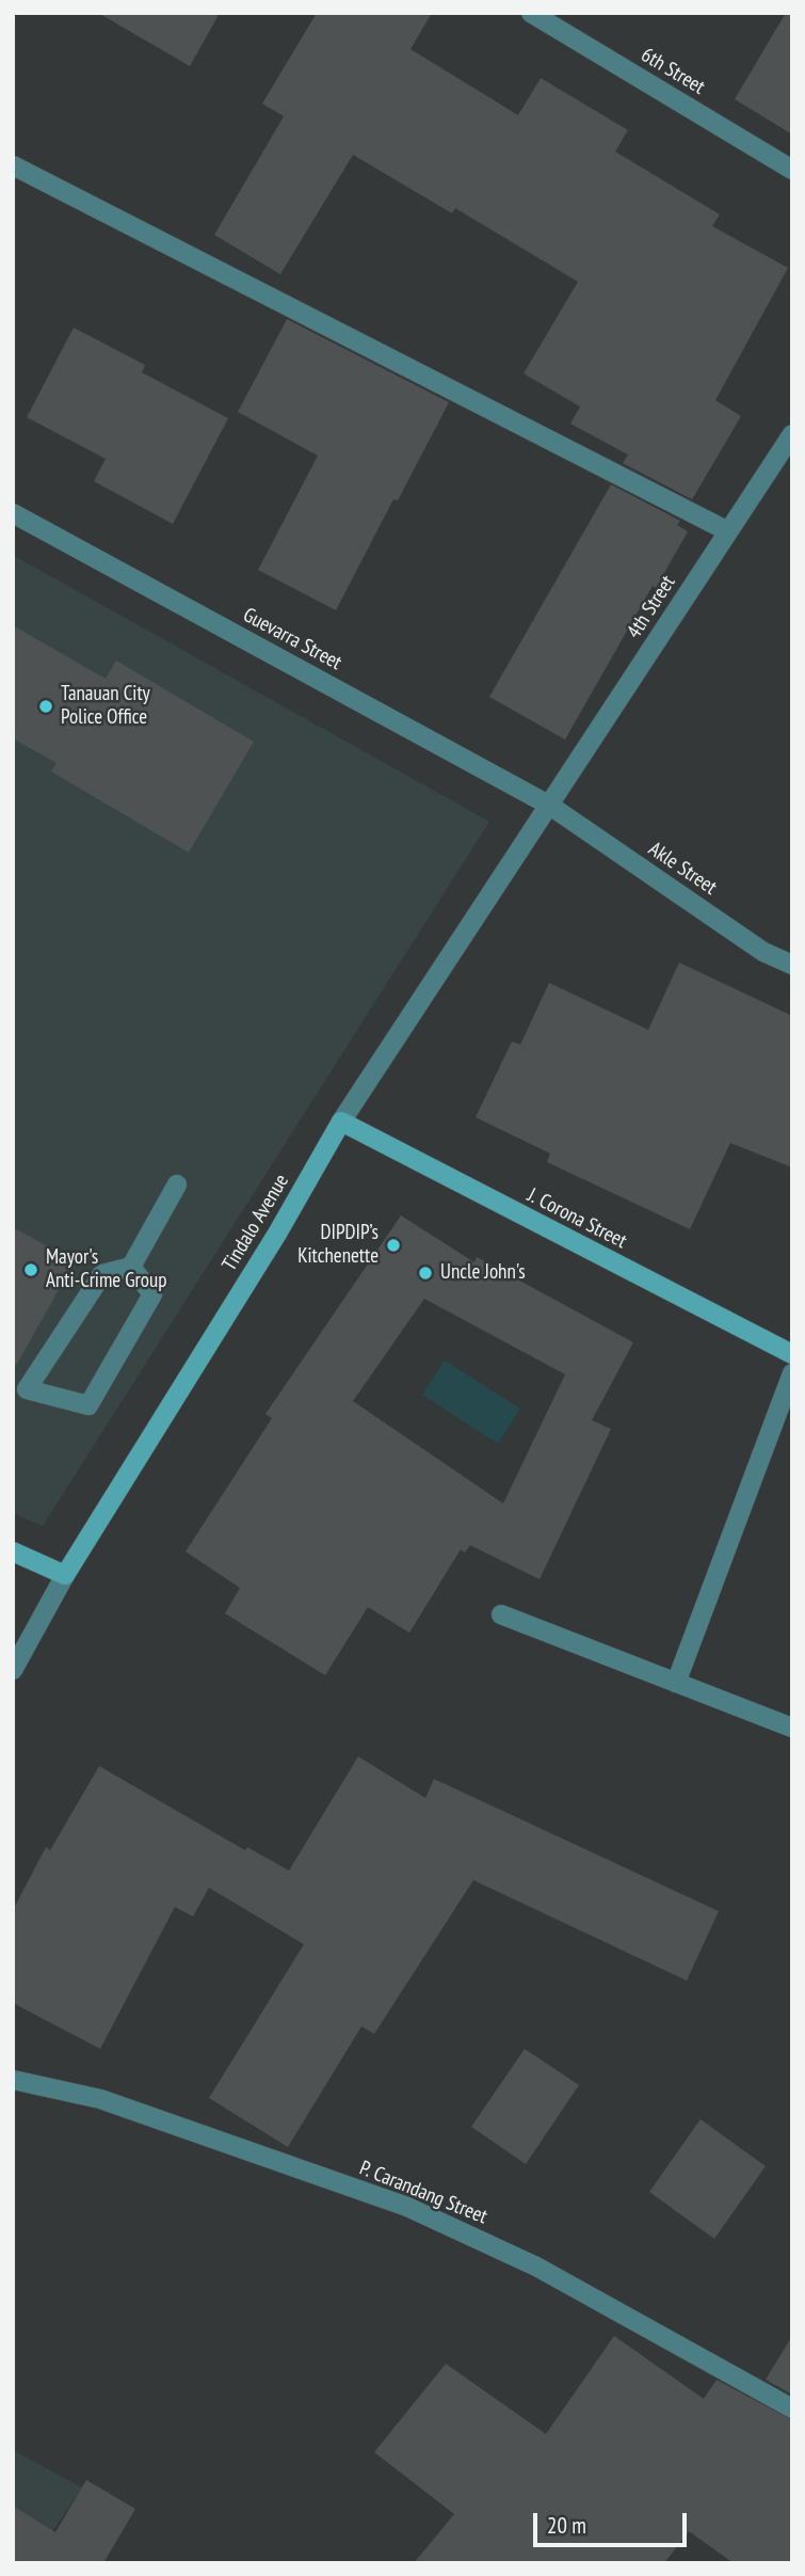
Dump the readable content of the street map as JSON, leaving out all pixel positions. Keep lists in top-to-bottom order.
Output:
{
  "streets": {
    "street": [
      "6th Street",
      "4th Street",
      "Guevarra Street",
      "Akle Street",
      "J. Corona Street",
      "Tindalo Avenue",
      "P. Carandang Street"
    ]
  },
  "crossings": [
    ["4th Street", "Guevarra Street"],
    ["4th Street", "Akle Street"],
    ["4th Street", "Tindalo Avenue"],
    ["Guevarra Street", "Akle Street"],
    ["Guevarra Street", "Tindalo Avenue"],
    ["Akle Street", "Tindalo Avenue"],
    ["J. Corona Street", "Tindalo Avenue"]
  ],
  "places": [
    "Tanauan City Police Office",
    "DIPDIP’s Kitchenette",
    "Mayor's Anti-Crime Group",
    "Uncle John's"
  ],
  "scale_bar": "20 m"
}
